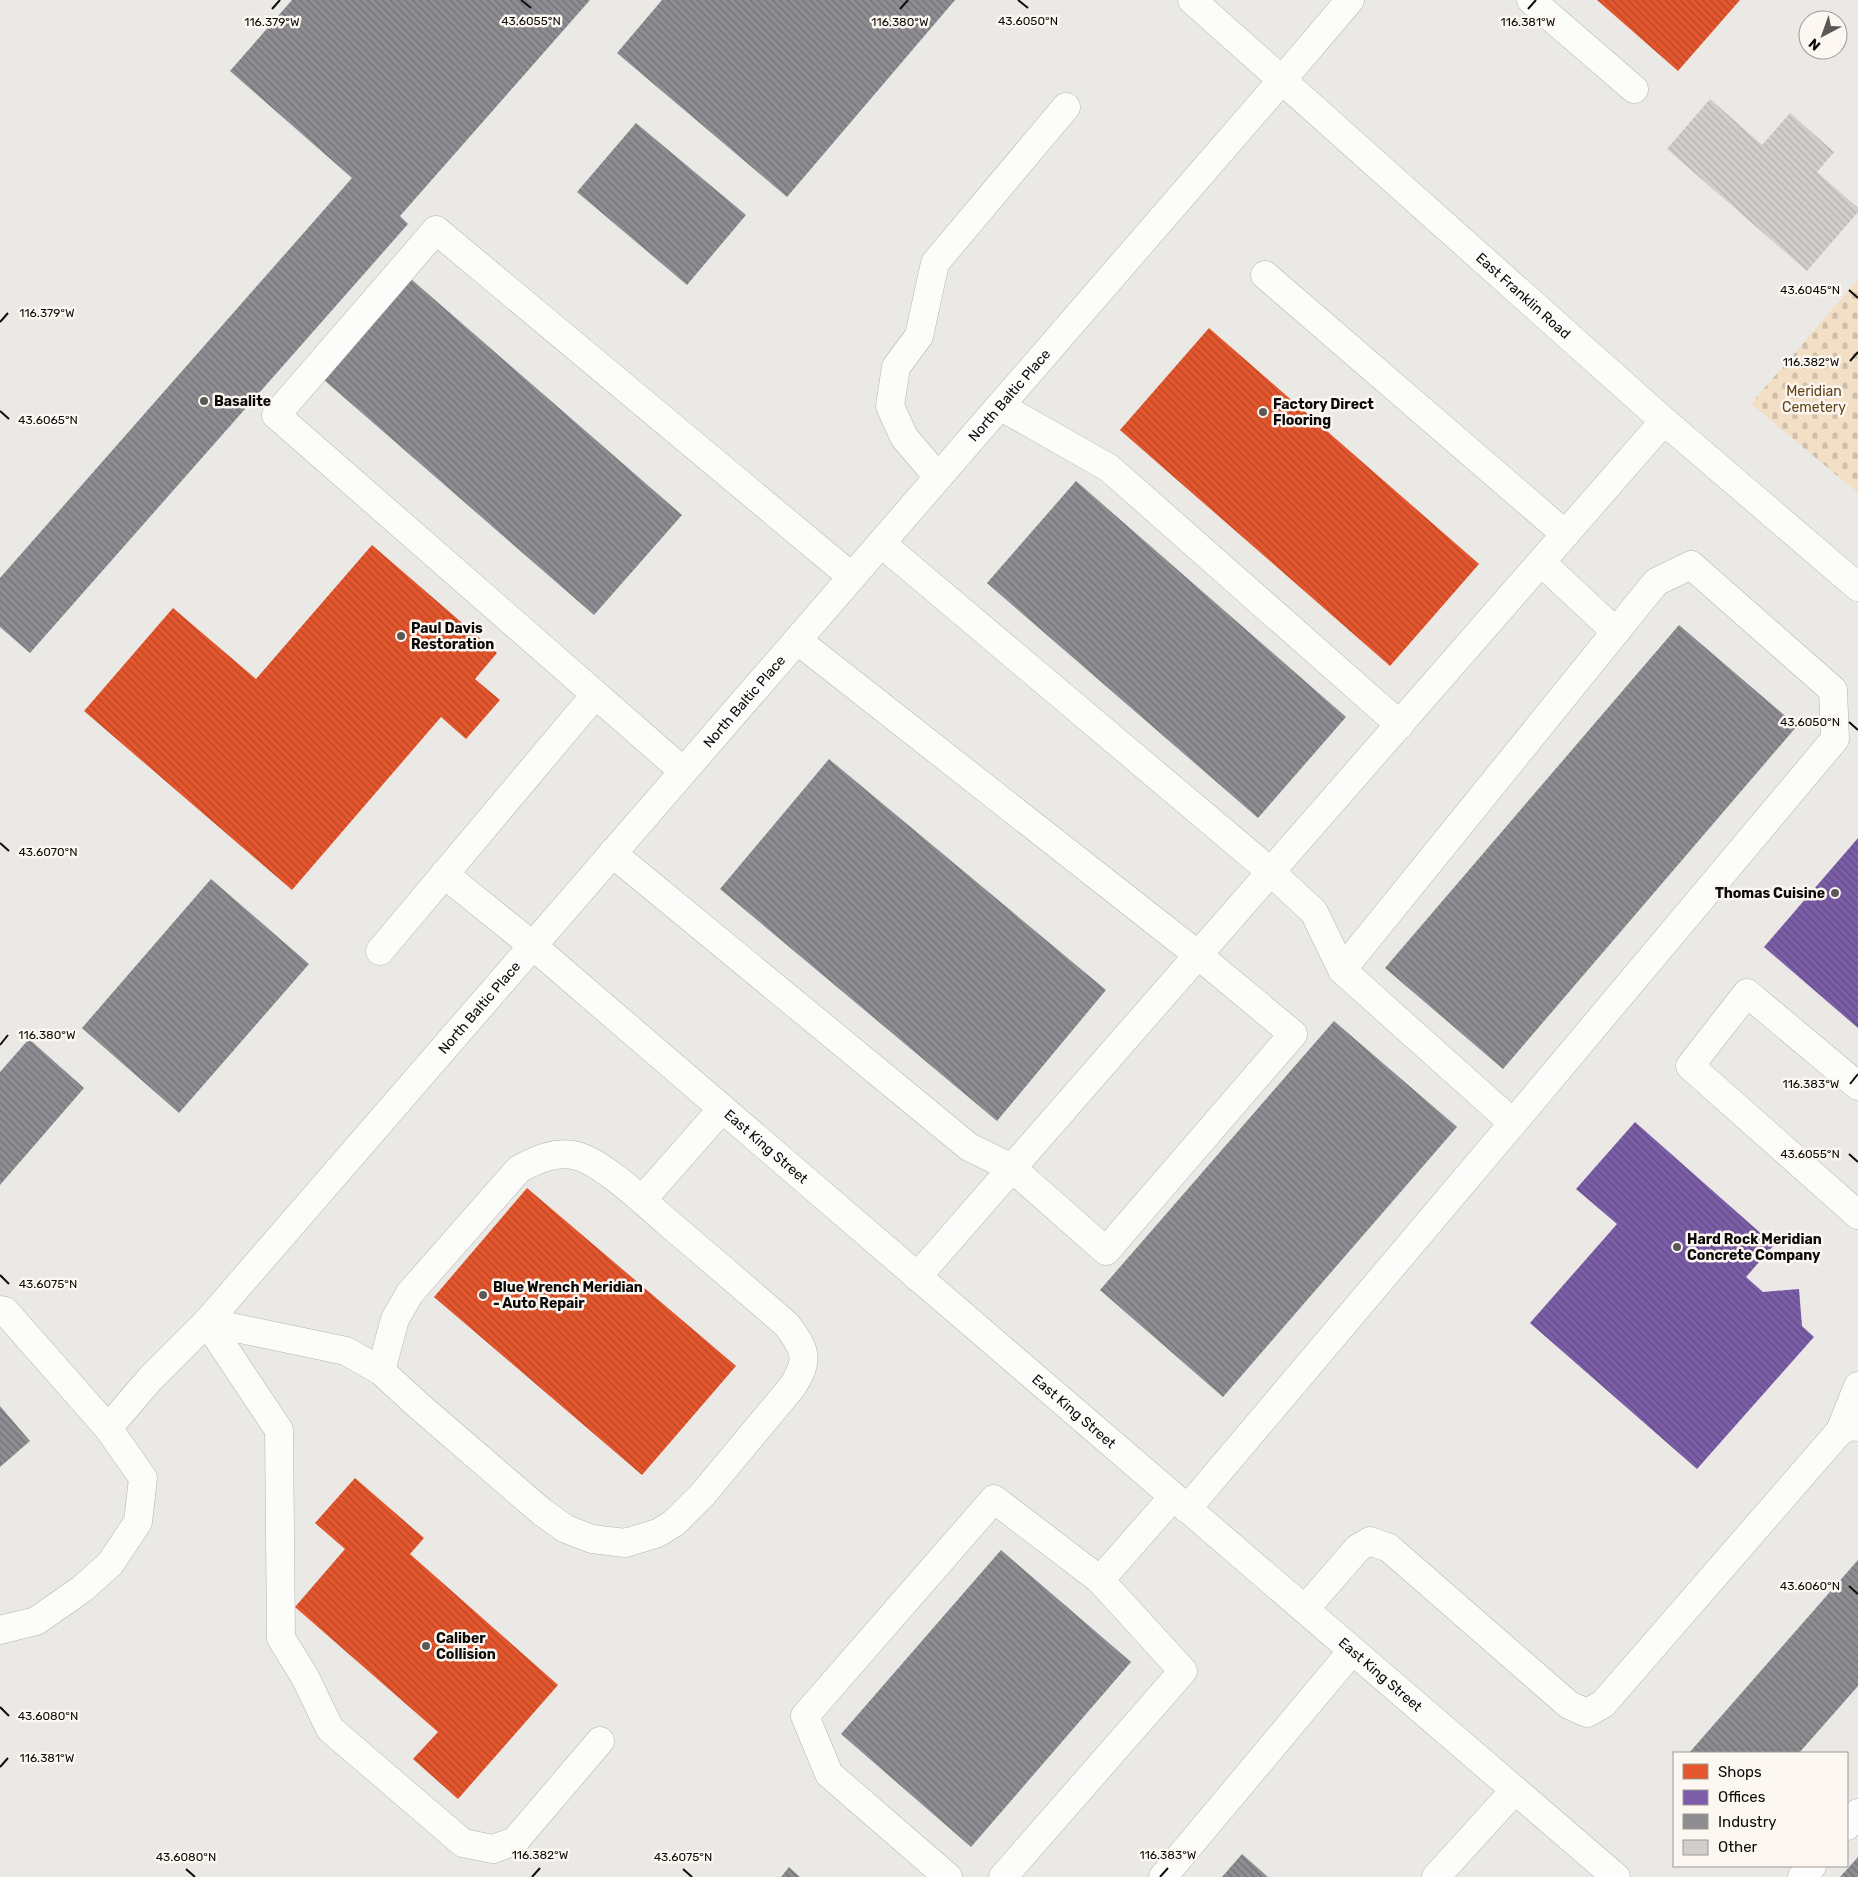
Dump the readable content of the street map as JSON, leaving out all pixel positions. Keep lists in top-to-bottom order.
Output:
{
  "streets": {
    "street": ["East Franklin Road", "North Baltic Place", "East King Street"]
  },
  "crossings": [
    ["East Franklin Road", "North Baltic Place"],
    ["North Baltic Place", "East King Street"]
  ],
  "parks": ["Meridian Cemetery"],
  "places": [
    "Basalite",
    "Factory Direct Flooring",
    "Paul Davis Restoration",
    "Thomas Cuisine",
    "Hard Rock Meridian Concrete Company",
    "Blue Wrench Meridian - Auto Repair",
    "Caliber Collision"
  ],
  "legend": [
    "Shops",
    "Offices",
    "Industry",
    "Other"
  ],
  "north": "bottom left",
  "coordinates": [
    "43.6055°N",
    "43.6050°N",
    "116.379°W",
    "116.380°W",
    "116.381°W",
    "43.6045°N",
    "116.382°W",
    "43.6065°N",
    "43.6070°N",
    "116.383°W",
    "43.6075°N",
    "43.6060°N",
    "43.6080°N"
  ]
}
